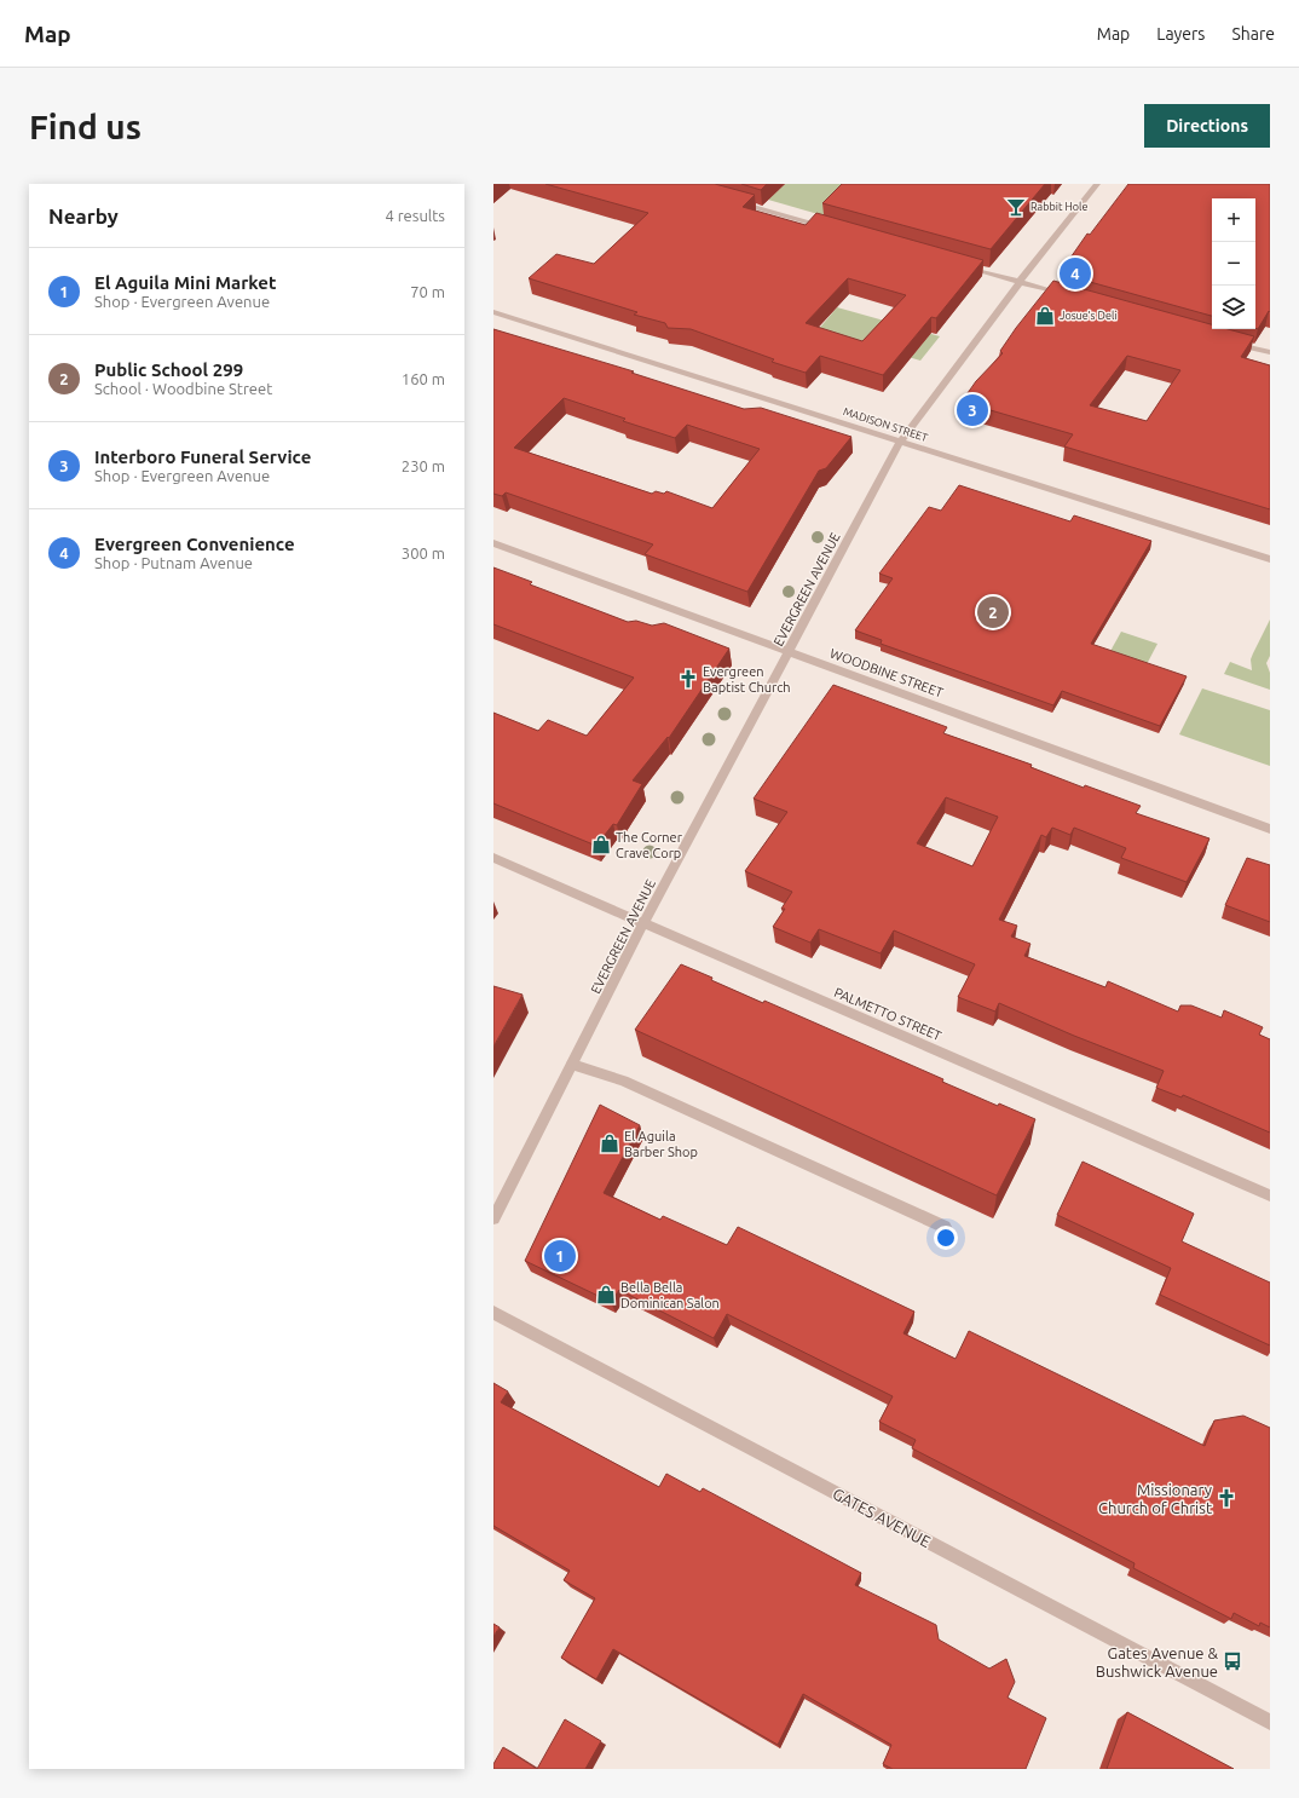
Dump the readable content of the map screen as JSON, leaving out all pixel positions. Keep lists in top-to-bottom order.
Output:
{
  "streets": {
    "street": [
      "MADISON STREET",
      "EVERGREEN AVENUE",
      "WOODBINE STREET",
      "PALMETTO STREET",
      "GATES AVENUE"
    ]
  },
  "crossings": [
    ["MADISON STREET", "EVERGREEN AVENUE"],
    ["EVERGREEN AVENUE", "WOODBINE STREET"],
    ["EVERGREEN AVENUE", "PALMETTO STREET"]
  ],
  "places": {
    "bar": ["Rabbit Hole"],
    "shop": [
      "Josue’s Deli",
      "The Corner Crave Corp",
      "El Aguila Barber Shop",
      "Bella Bella Dominican Salon"
    ],
    "church": ["Evergreen Baptist Church", "Missionary Church of Christ"],
    "bus stop": ["Gates Avenue & Bushwick Avenue"]
  },
  "page": {
    "header": "Map",
    "nav": ["Map", "Layers", "Share"],
    "buttons": "Directions",
    "title": "Find us",
    "heading": ["Nearby", "4 results"],
    "map_buttons": ["+", "−"],
    "list": [
      {
        "mark": "1",
        "name": "El Aguila Mini Market",
        "note": "Shop · Evergreen Avenue",
        "value": "70 m"
      },
      {
        "mark": "2",
        "name": "Public School 299",
        "note": "School · Woodbine Street",
        "value": "160 m"
      },
      {
        "mark": "3",
        "name": "Interboro Funeral Service",
        "note": "Shop · Evergreen Avenue",
        "value": "230 m"
      },
      {
        "mark": "4",
        "name": "Evergreen Convenience",
        "note": "Shop · Putnam Avenue",
        "value": "300 m"
      }
    ],
    "pins": [
      "4",
      "3",
      "2",
      "1"
    ]
  }
}
